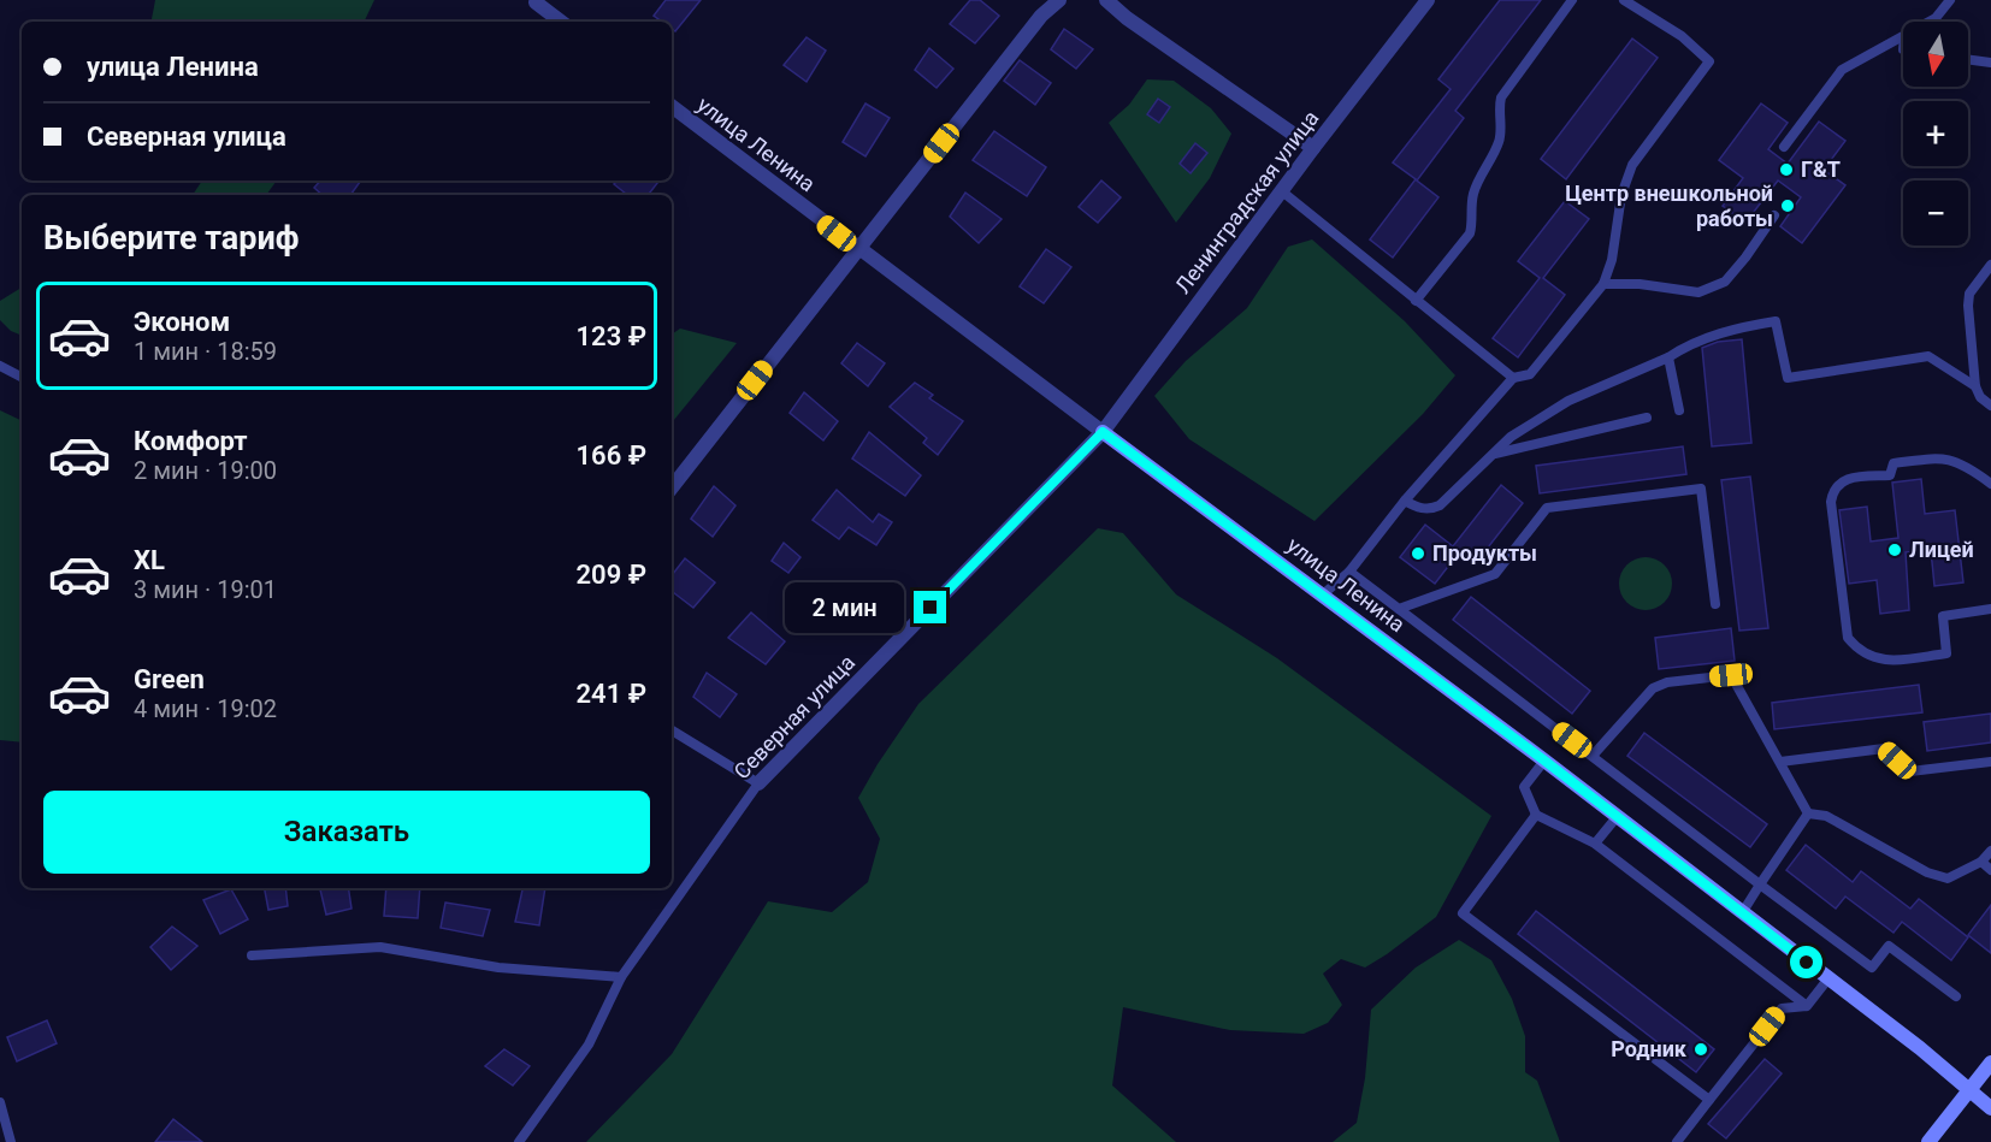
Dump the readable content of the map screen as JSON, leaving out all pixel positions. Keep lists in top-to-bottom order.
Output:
{
  "streets": {
    "street": ["улица Ленина", "Ленинградская улица", "Северная улица"]
  },
  "crossings": [
    ["улица Ленина", "Ленинградская улица"],
    ["улица Ленина", "Северная улица"],
    ["Ленинградская улица", "Северная улица"]
  ],
  "places": [
    "Г&Т",
    "Центр внешкольной работы",
    "Лицей",
    "Продукты",
    "Родник"
  ],
  "north": "bottom",
  "page": {
    "map_buttons": ["+", "−"],
    "banner": ["улица Ленина", "Северная улица"],
    "heading": "Выберите тариф",
    "list": [
      {
        "name": "Эконом",
        "note": "1 мин · 18:59",
        "value": "123 ₽"
      },
      {
        "name": "Комфорт",
        "note": "2 мин · 19:00",
        "value": "166 ₽"
      },
      {
        "name": "XL",
        "note": "3 мин · 19:01",
        "value": "209 ₽"
      },
      {
        "name": "Green",
        "note": "4 мин · 19:02",
        "value": "241 ₽"
      }
    ],
    "bubble": "2 мин",
    "buttons": "Заказать"
  }
}
